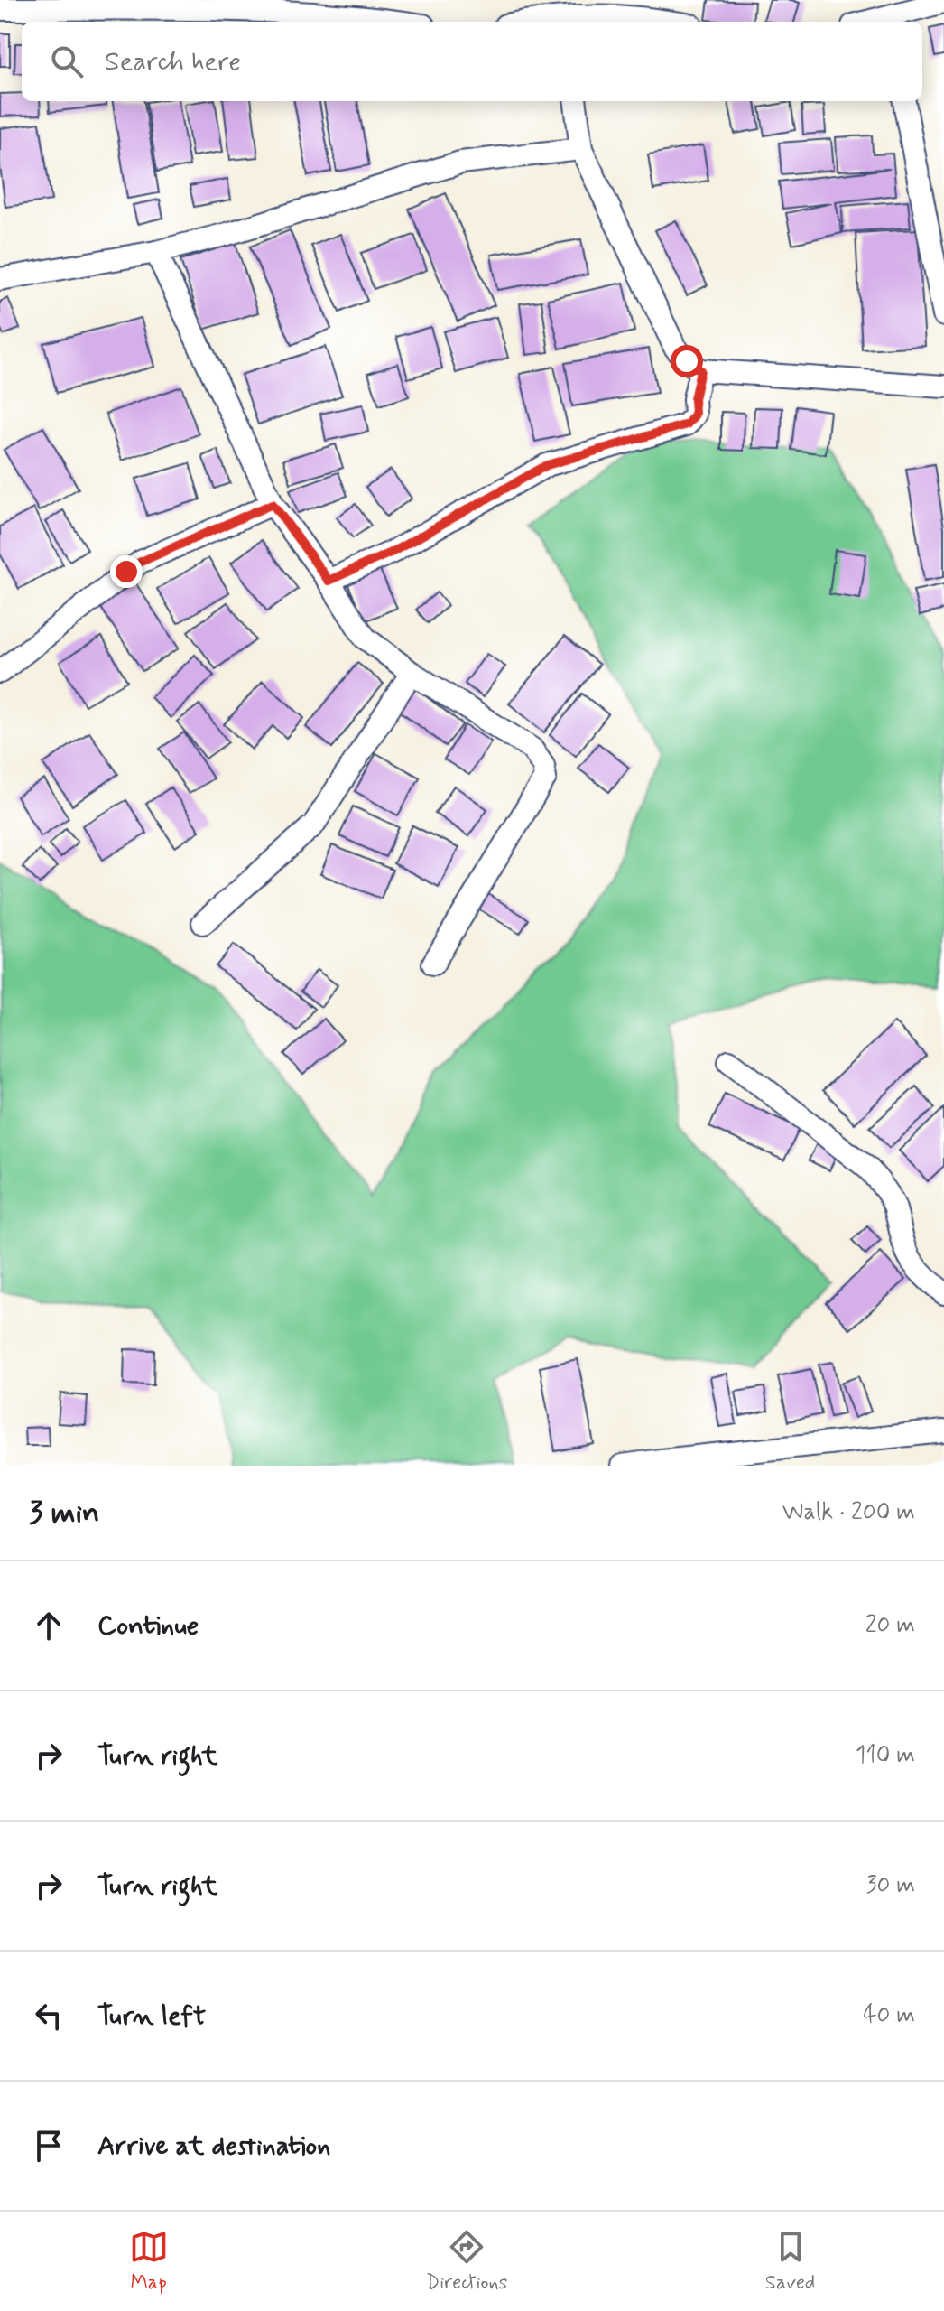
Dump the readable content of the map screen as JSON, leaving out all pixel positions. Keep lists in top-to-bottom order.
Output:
{
  "page": {
    "search": "Search here",
    "heading": ["3 min", "Walk · 200 m"],
    "list": [
      ["Continue", "20 m"],
      ["Turn right", "110 m"],
      ["Turn right", "30 m"],
      ["Turn left", "40 m"],
      "Arrive at destination"
    ],
    "nav": ["Map", "Directions", "Saved"]
  }
}
